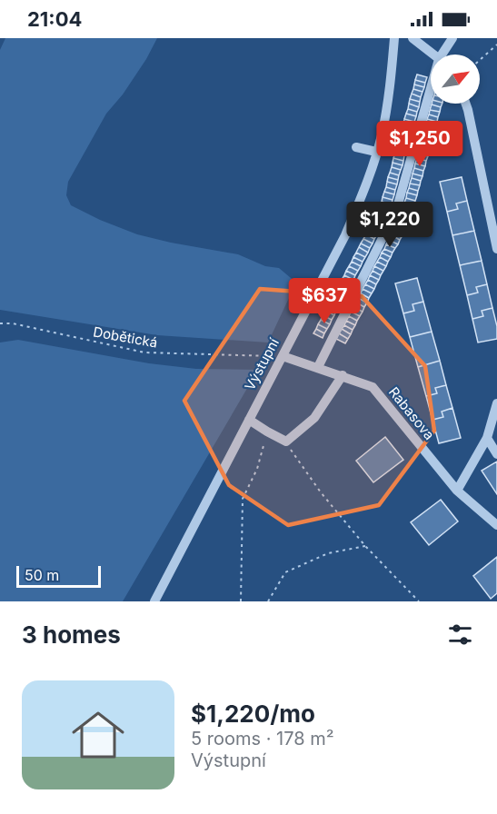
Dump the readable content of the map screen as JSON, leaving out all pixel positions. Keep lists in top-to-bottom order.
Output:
{
  "streets": {
    "street": ["Výstupní", "Rabasova"],
    "path": ["Dobětická"]
  },
  "crossings": [
    ["Dobětická", "Výstupní"],
    ["Dobětická", "Rabasova"],
    ["Výstupní", "Rabasova"]
  ],
  "scale_bar": "50 m",
  "north": "top right",
  "page": {
    "status": "21:04",
    "price": ["$1,250", "$1,220", "$637"],
    "scale": "50 m",
    "heading": "3 homes",
    "list": [
      {
        "name": "$1,220/mo",
        "note": "5 rooms · 178 m² · Výstupní"
      }
    ]
  }
}
